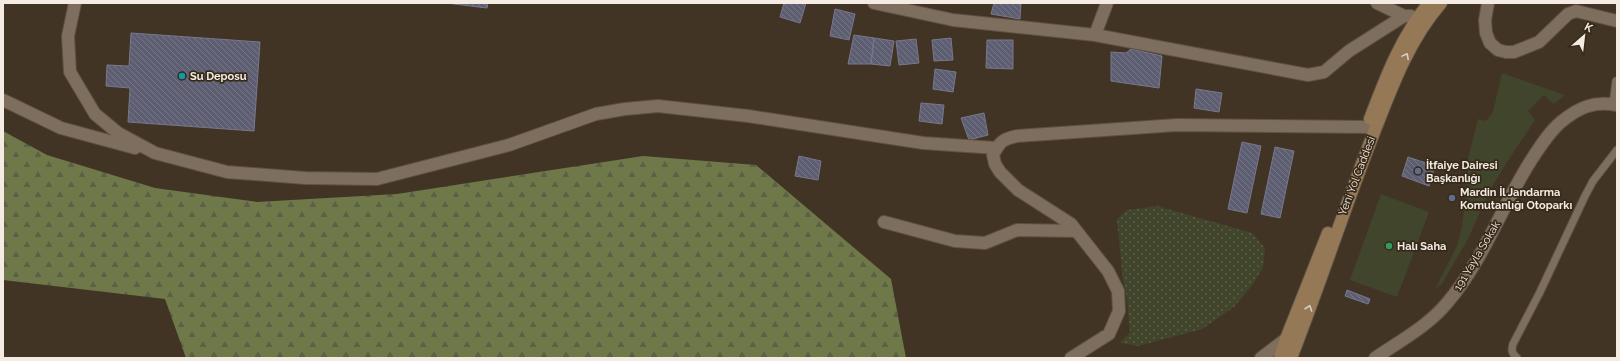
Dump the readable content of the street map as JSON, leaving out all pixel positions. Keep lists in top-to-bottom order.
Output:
{
  "streets": {
    "main road": ["Yeni Yol Caddesi"],
    "street": ["191 Yayla Sokak"]
  },
  "places": [
    "Su Deposu",
    "İtfaiye Dairesi Başkanlığı",
    "Mardin İl Jandarma Komutanlığı Otoparkı",
    "Halı Saha"
  ],
  "north": "top right"
}
